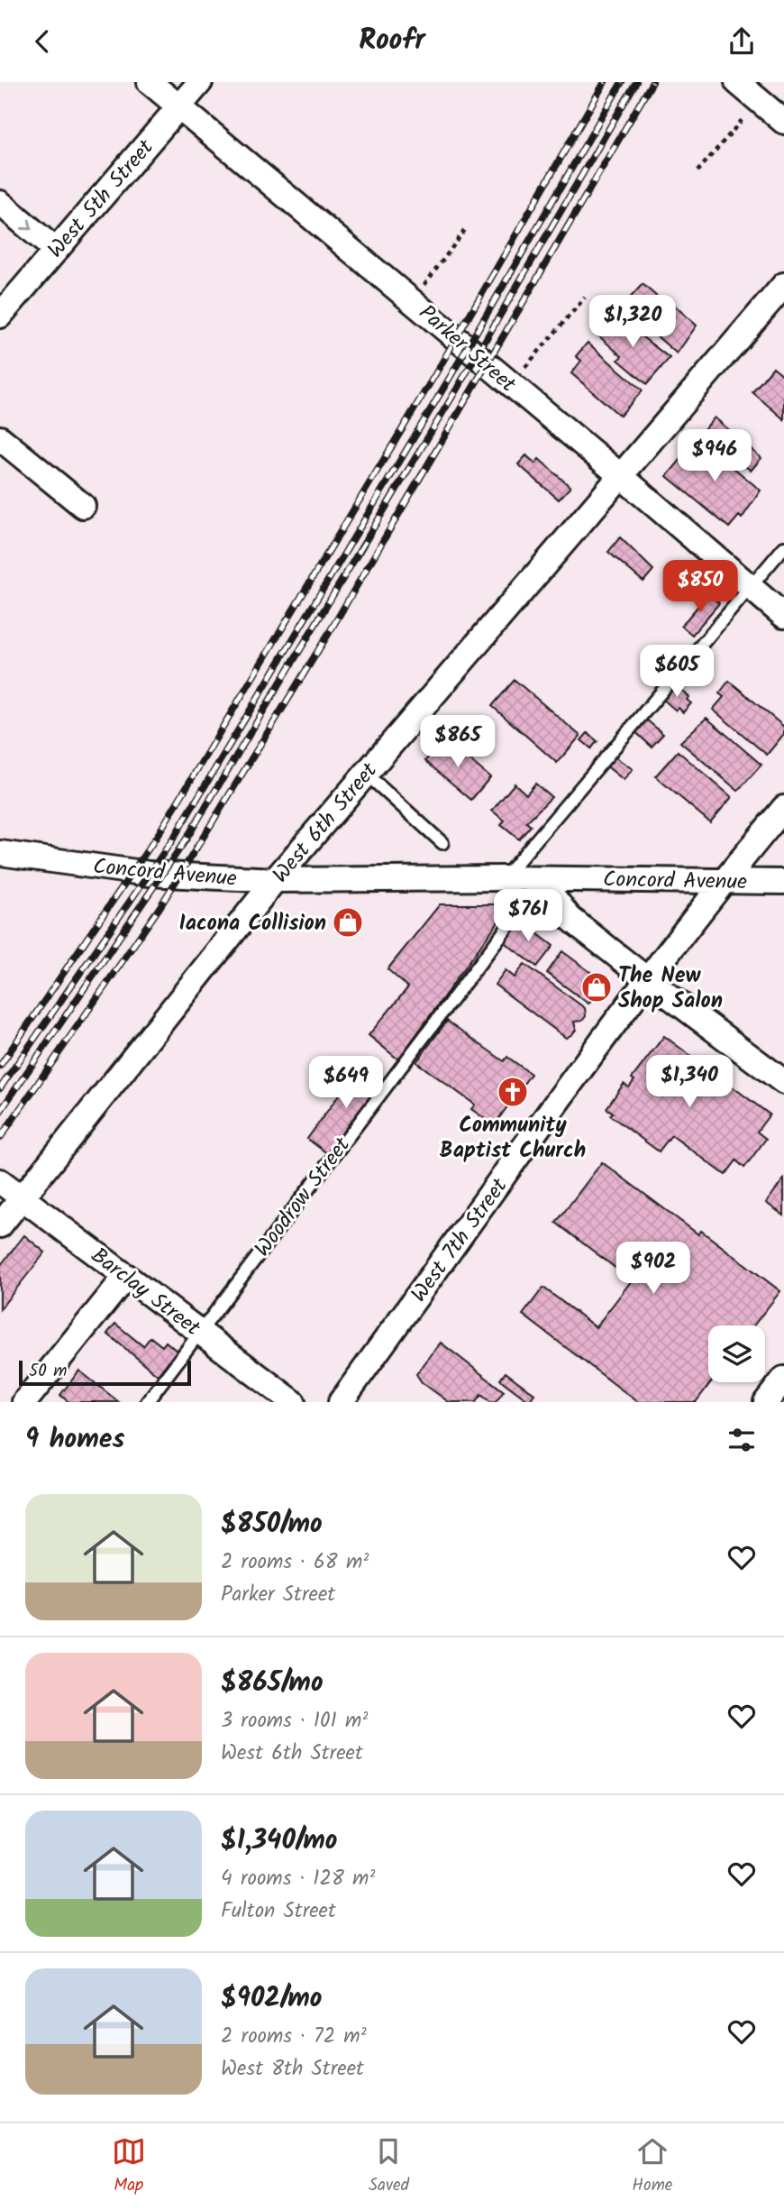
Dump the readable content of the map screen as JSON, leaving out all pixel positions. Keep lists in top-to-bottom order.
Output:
{
  "streets": {
    "street": [
      "West 5th Street",
      "Parker Street",
      "West 6th Street",
      "Concord Avenue",
      "West 7th Street",
      "Barclay Street"
    ],
    "lane": ["Woodrow Street"]
  },
  "crossings": [
    ["West 5th Street", "Parker Street"],
    ["Parker Street", "West 6th Street"],
    ["West 6th Street", "Concord Avenue"],
    ["West 6th Street", "Barclay Street"],
    ["Concord Avenue", "Woodrow Street"],
    ["Concord Avenue", "West 7th Street"],
    ["Woodrow Street", "Barclay Street"]
  ],
  "places": {
    "shop": ["Iacona Collision", "The New Shop Salon"],
    "church": ["Community Baptist Church"]
  },
  "scale_bar": "50 m",
  "page": {
    "header": "Roofr",
    "price": [
      "$1,320",
      "$946",
      "$850",
      "$605",
      "$865",
      "$761",
      "$1,340",
      "$649",
      "$902"
    ],
    "scale": "50 m",
    "heading": "9 homes",
    "list": [
      {
        "name": "$850/mo",
        "note": "2 rooms · 68 m² · Parker Street"
      },
      {
        "name": "$865/mo",
        "note": "3 rooms · 101 m² · West 6th Street"
      },
      {
        "name": "$1,340/mo",
        "note": "4 rooms · 128 m² · Fulton Street"
      },
      {
        "name": "$902/mo",
        "note": "2 rooms · 72 m² · West 8th Street"
      }
    ],
    "tabs": ["Map", "Saved", "Home"]
  }
}
